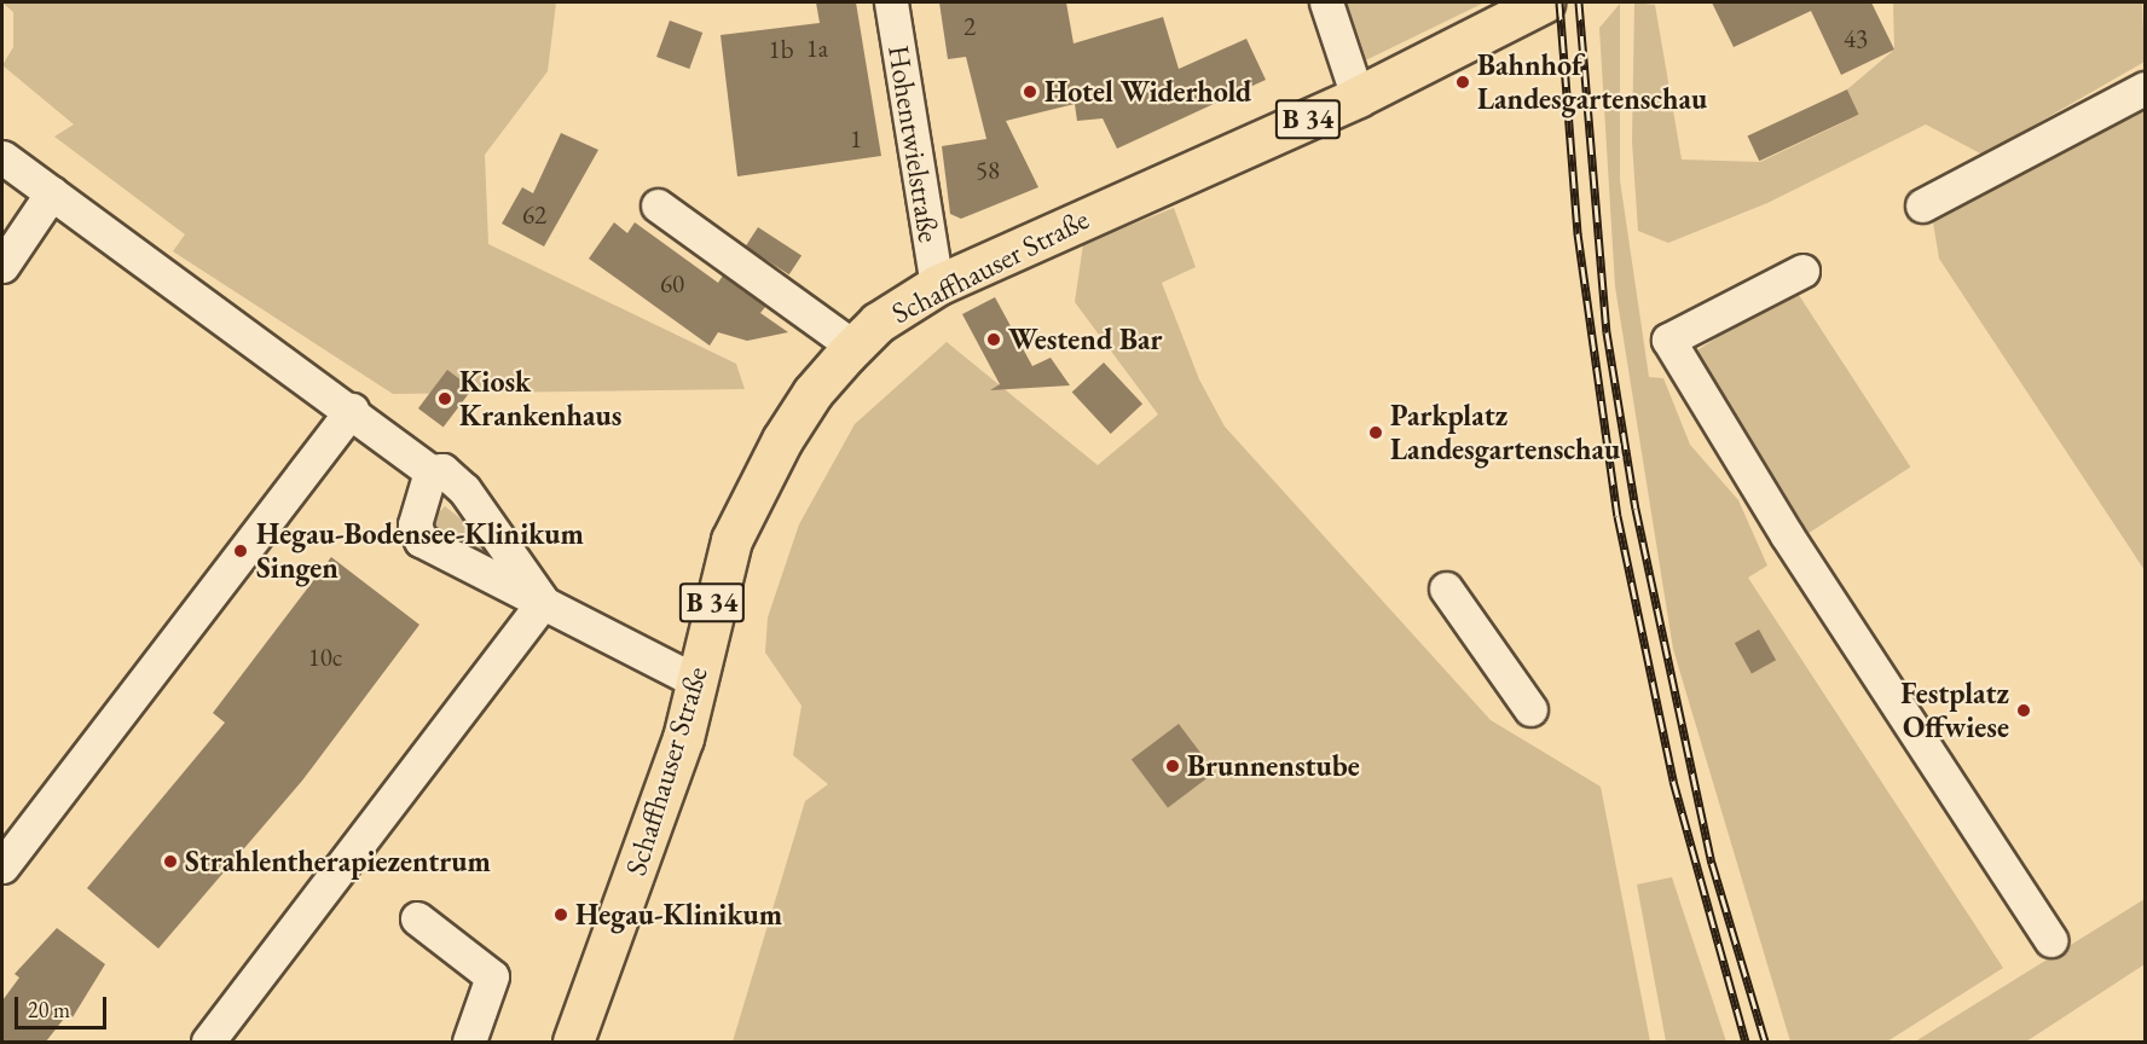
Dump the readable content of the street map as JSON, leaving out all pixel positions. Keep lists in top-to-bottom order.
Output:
{
  "streets": {
    "main road": ["B 34", "Schaffhauser Straße"],
    "street": ["Hohentwielstraße"]
  },
  "crossings": [
    ["Hohentwielstraße", "Schaffhauser Straße"]
  ],
  "places": [
    "Bahnhof Landesgartenschau",
    "Hotel Widerhold",
    "Westend Bar",
    "Kiosk Krankenhaus",
    "Parkplatz Landesgartenschau",
    "Hegau-Bodensee-Klinikum Singen",
    "Festplatz Offwiese",
    "Brunnenstube",
    "Strahlentherapiezentrum",
    "Hegau-Klinikum"
  ],
  "house_numbers": [
    "2",
    "43",
    "1a",
    "1b",
    "1",
    "58",
    "62",
    "60",
    "10c"
  ],
  "scale_bar": "20 m"
}
